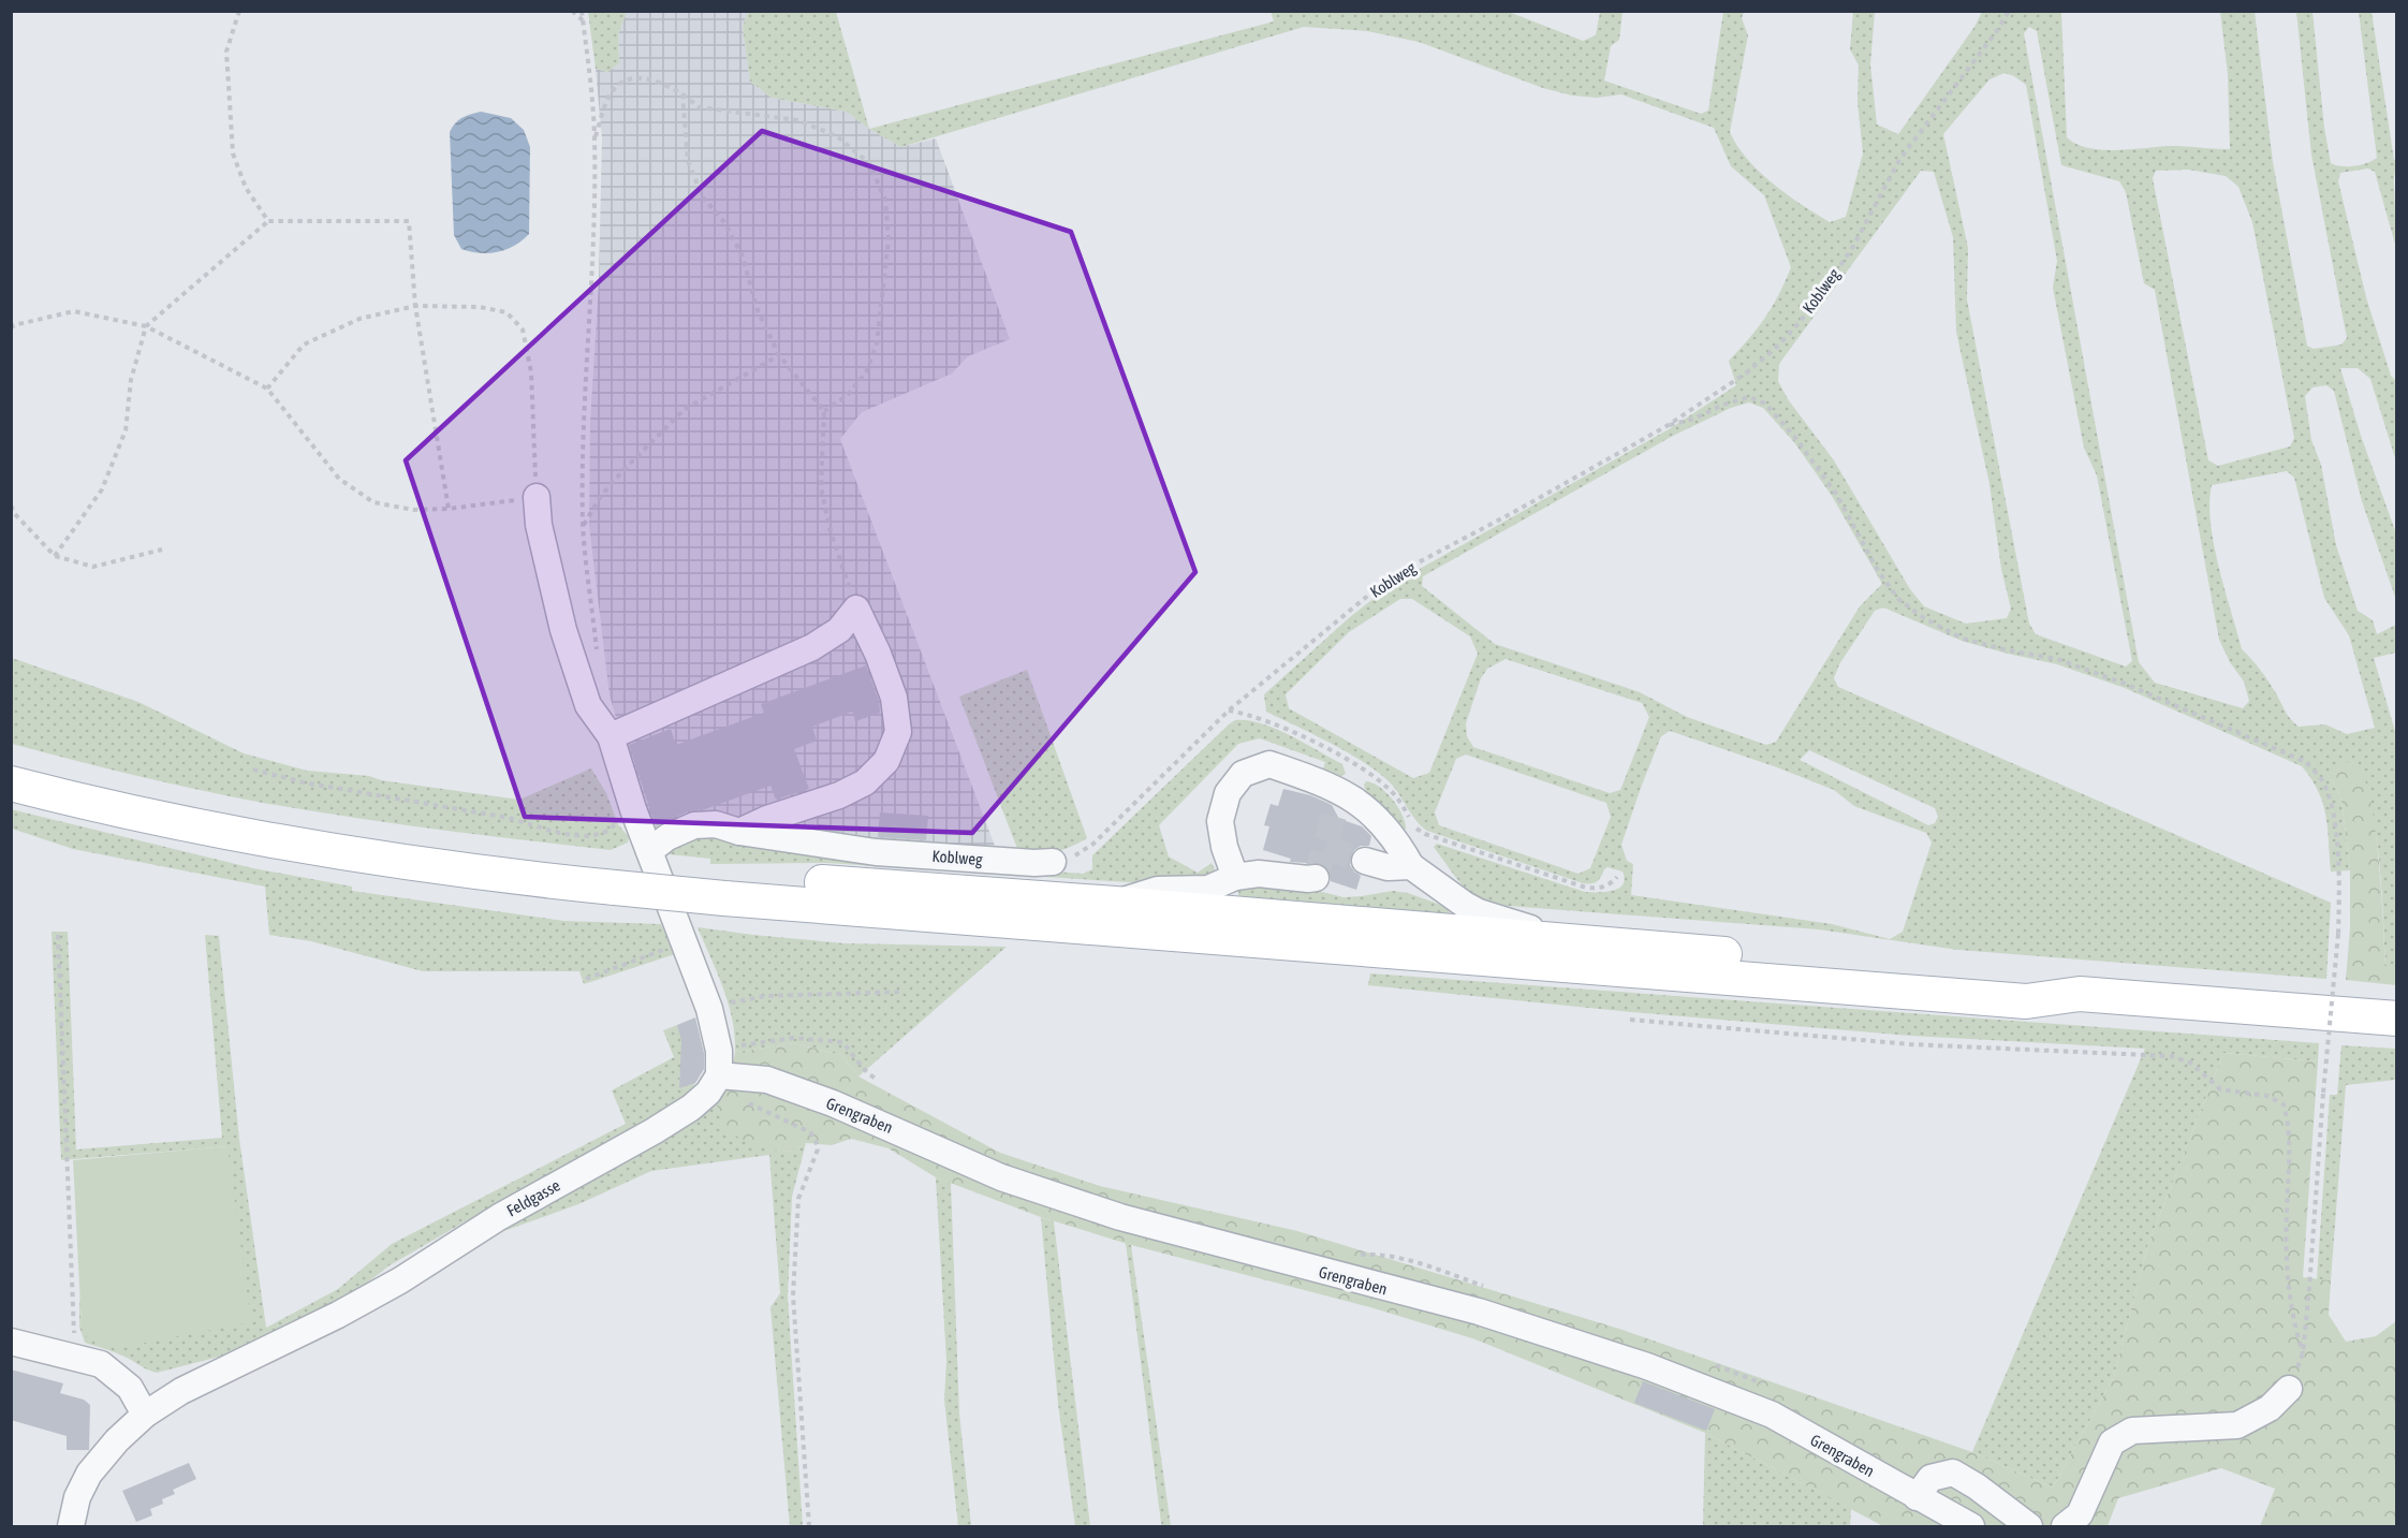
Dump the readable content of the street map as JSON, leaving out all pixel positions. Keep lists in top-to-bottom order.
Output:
{
  "streets": {
    "street": ["Koblweg", "Grengraben", "Feldgasse"]
  },
  "crossings": [
    ["Grengraben", "Feldgasse"]
  ]
}
